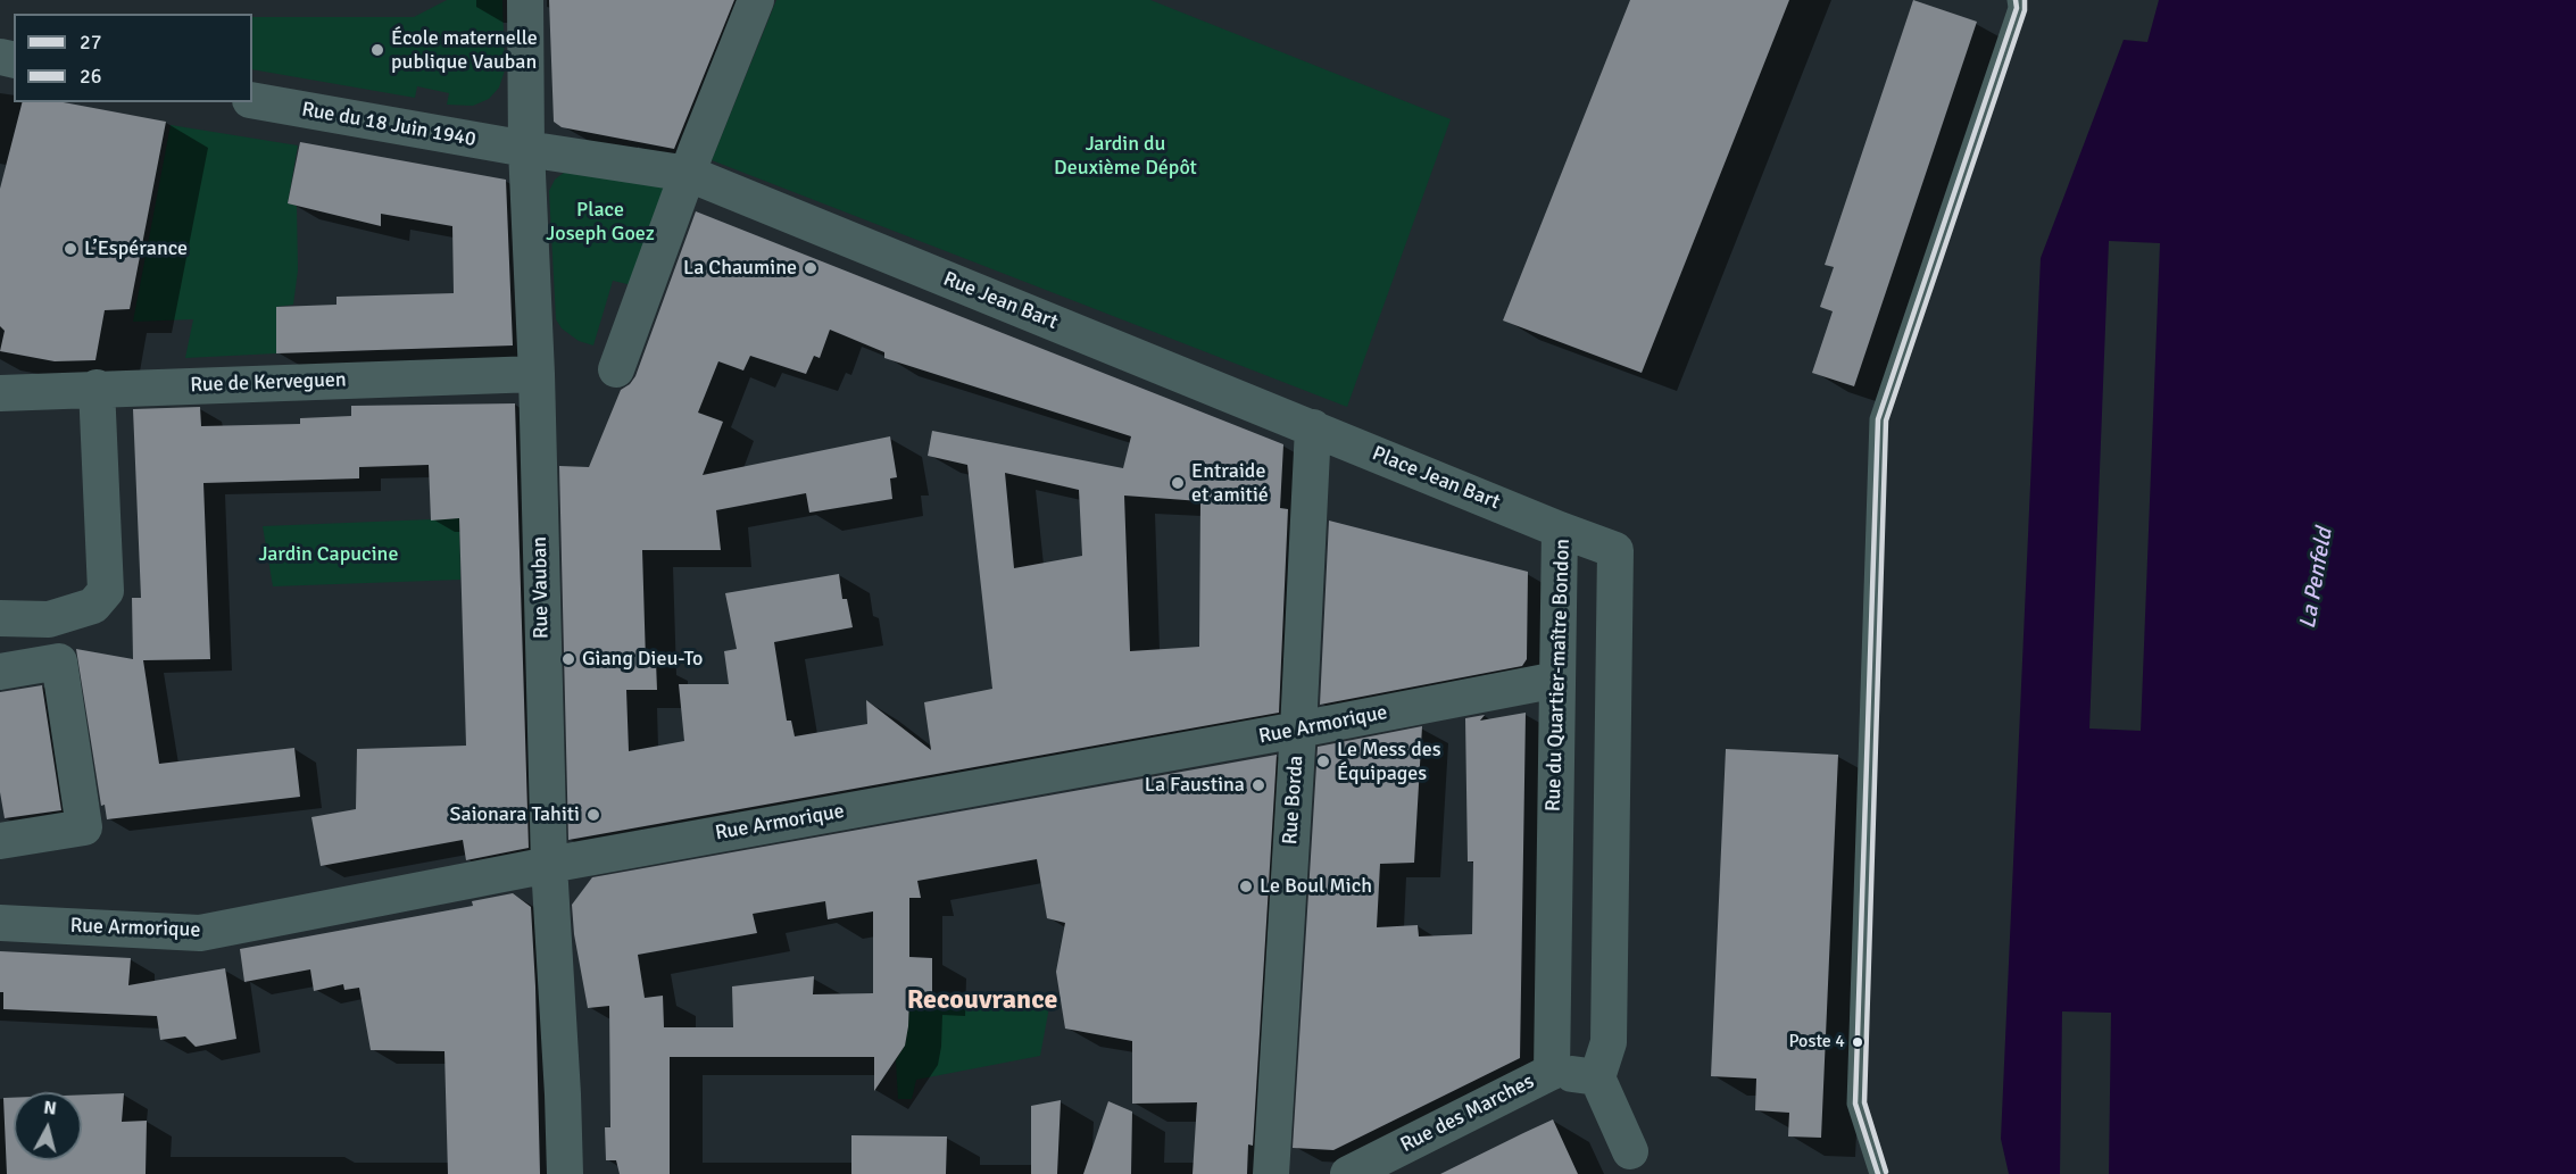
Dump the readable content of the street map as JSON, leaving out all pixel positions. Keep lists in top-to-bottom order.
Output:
{
  "streets": {
    "street": [
      "Rue du 18 Juin 1940",
      "Rue Jean Bart",
      "Rue de Kerveguen",
      "Place Jean Bart",
      "Rue Vauban",
      "Rue du Quartier-maître Bondon",
      "Rue Armorique",
      "Rue Borda",
      "Rue des Marches"
    ]
  },
  "crossings": [
    ["Rue du 18 Juin 1940", "Rue Vauban"],
    ["Rue Jean Bart", "Place Jean Bart"],
    ["Rue Jean Bart", "Rue Borda"],
    ["Rue de Kerveguen", "Rue Vauban"],
    ["Place Jean Bart", "Rue du Quartier-maître Bondon"],
    ["Place Jean Bart", "Rue Borda"],
    ["Rue Vauban", "Rue Armorique"],
    ["Rue du Quartier-maître Bondon", "Rue Armorique"],
    ["Rue du Quartier-maître Bondon", "Rue des Marches"],
    ["Rue Armorique", "Rue Borda"]
  ],
  "districts": ["Recouvrance"],
  "water": ["La Penfeld"],
  "parks": ["Jardin du Deuxième Dépôt", "Place Joseph Goez", "Jardin Capucine"],
  "places": [
    "École maternelle publique Vauban",
    "L’Espérance",
    "La Chaumine",
    "Entraide et amitié",
    "Giang Dieu-To",
    "Le Mess des Équipages",
    "La Faustina",
    "Saionara Tahiti",
    "Le Boul Mich",
    "Poste 4"
  ],
  "lines": ["transit line 27", "transit line 26"],
  "legend": ["27", "26"],
  "north": "top"
}
